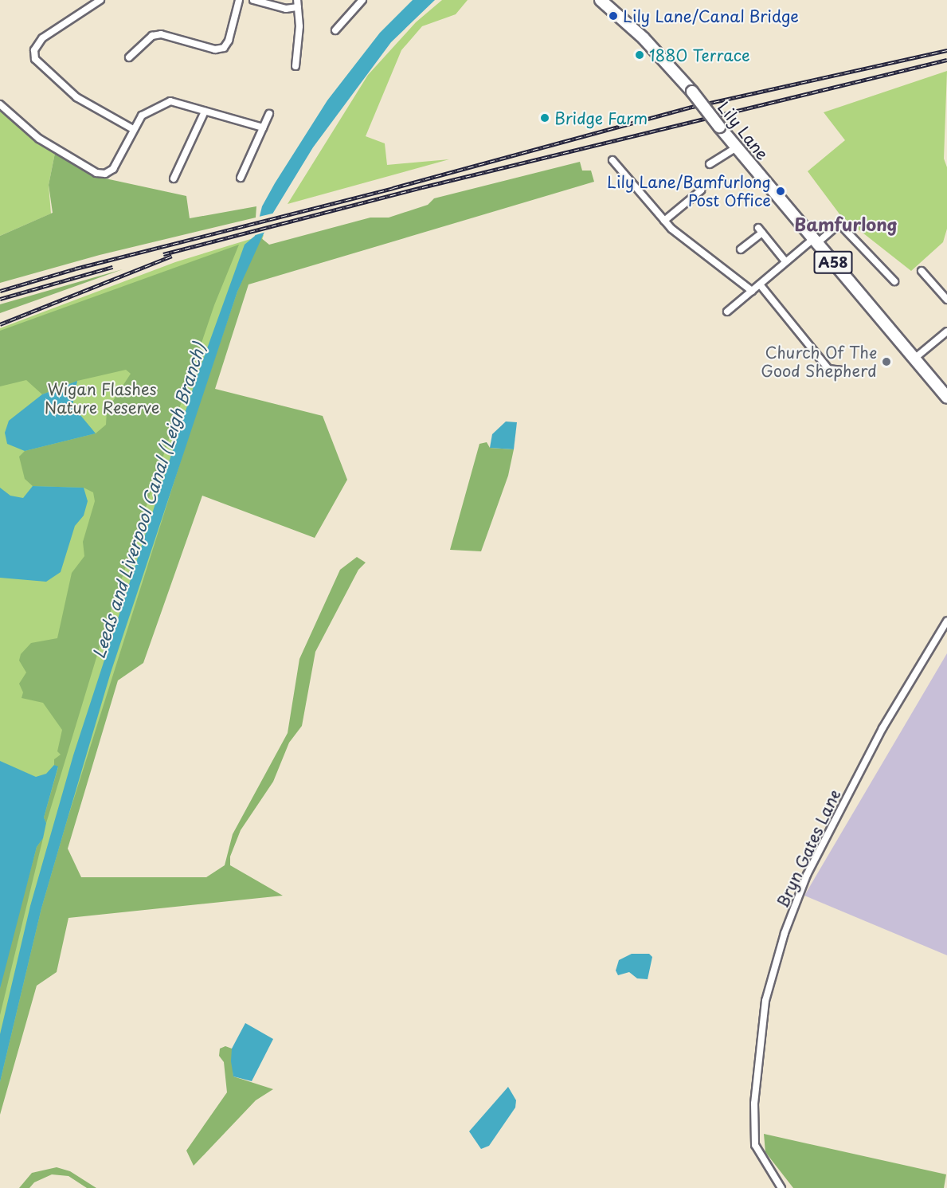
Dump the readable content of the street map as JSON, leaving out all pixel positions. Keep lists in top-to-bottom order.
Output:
{
  "streets": {
    "main road": ["Lily Lane", "A58"],
    "street": ["Bryn Gates Lane"]
  },
  "districts": ["Bamfurlong"],
  "water": ["Leeds and Liverpool Canal (Leigh Branch)"],
  "parks": ["Wigan Flashes Nature Reserve"],
  "places": [
    "Lily Lane/Canal Bridge",
    "1880 Terrace",
    "Bridge Farm",
    "Lily Lane/Bamfurlong Post Office",
    "Church Of The Good Shepherd"
  ]
}
